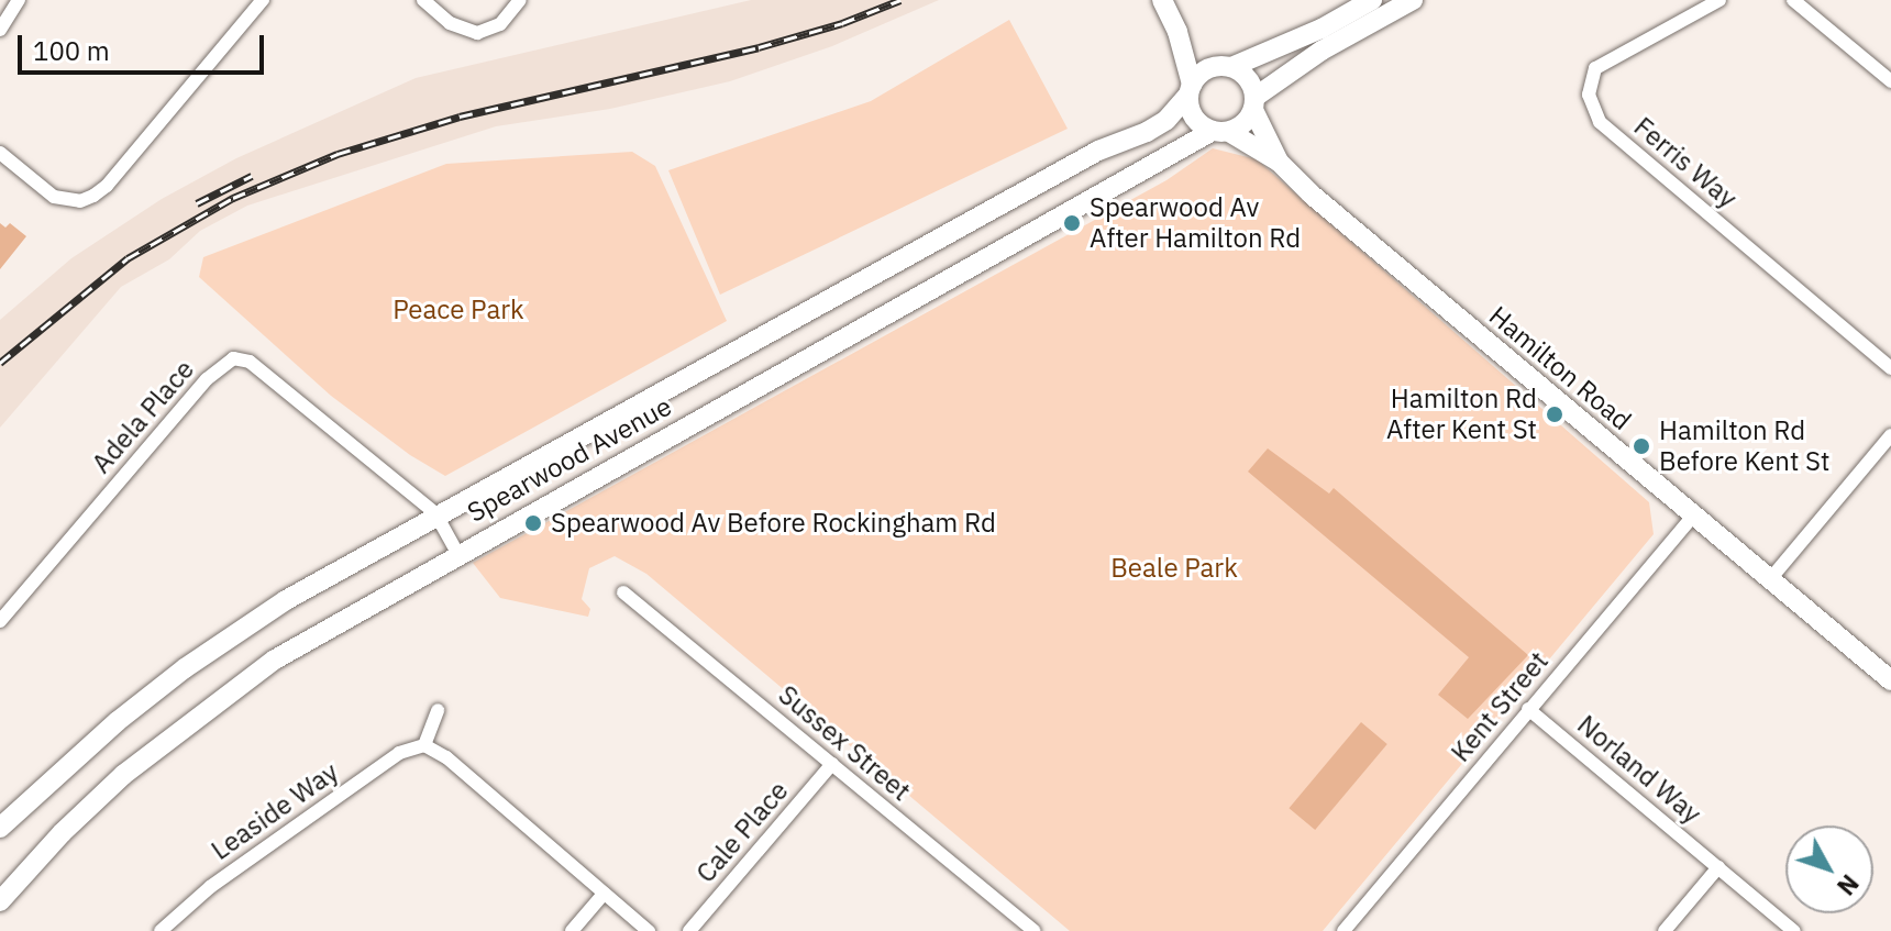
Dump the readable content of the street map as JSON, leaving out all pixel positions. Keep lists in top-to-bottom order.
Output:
{
  "streets": {
    "main road": ["Hamilton Road", "Spearwood Avenue"],
    "street": [
      "Ferris Way",
      "Adela Place",
      "Kent Street",
      "Sussex Street",
      "Norland Way",
      "Leaside Way",
      "Cale Place"
    ]
  },
  "crossings": [
    ["Hamilton Road", "Spearwood Avenue"],
    ["Hamilton Road", "Kent Street"],
    ["Adela Place", "Spearwood Avenue"],
    ["Kent Street", "Norland Way"],
    ["Sussex Street", "Cale Place"]
  ],
  "parks": ["Peace Park", "Beale Park"],
  "places": [
    "Spearwood Av After Hamilton Rd",
    "Hamilton Rd After Kent St",
    "Hamilton Rd Before Kent St",
    "Spearwood Av Before Rockingham Rd"
  ],
  "scale_bar": "100 m",
  "north": "bottom right"
}
